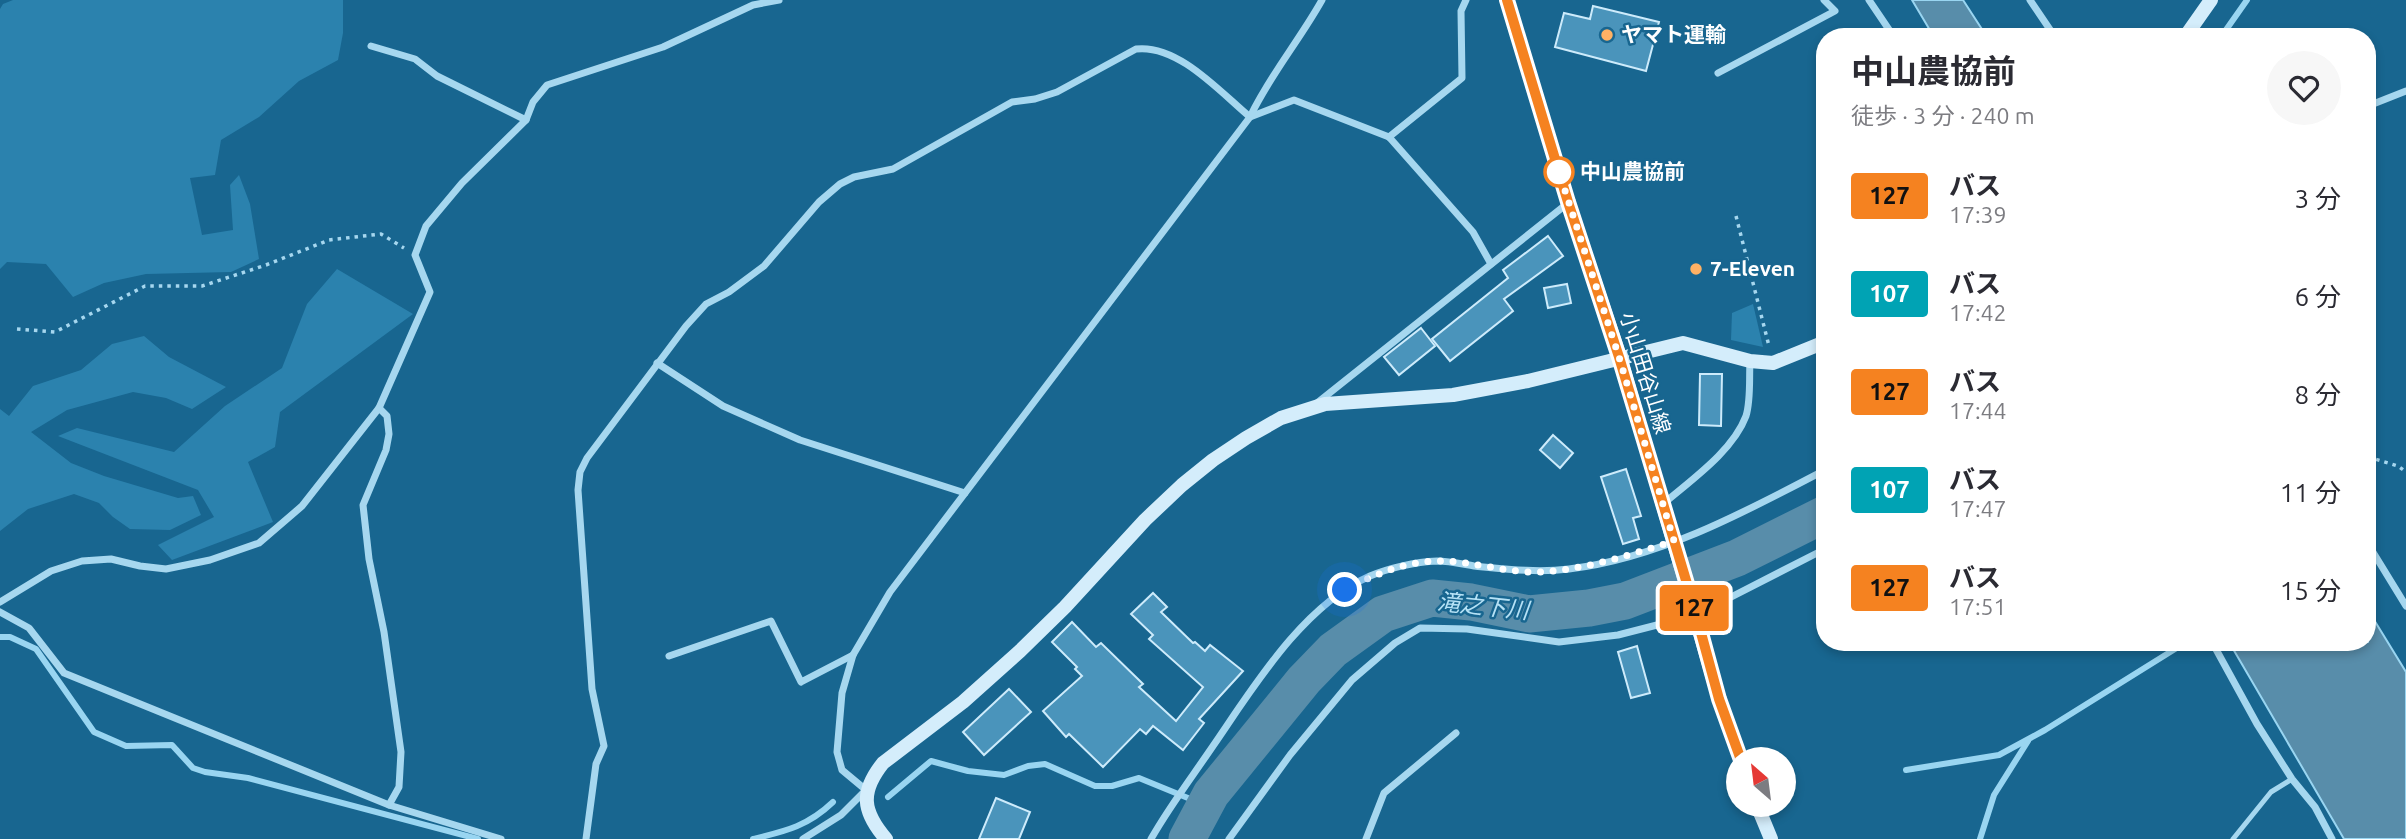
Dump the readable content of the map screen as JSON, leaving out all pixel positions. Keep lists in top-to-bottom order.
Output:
{
  "streets": {
    "street": ["小山田谷山線"]
  },
  "water": ["滝之下川"],
  "places": ["ヤマト運輸", "中山農協前", "7-Eleven"],
  "lines": ["bus line 127"],
  "north": "top left",
  "page": {
    "on_map": "127",
    "heading": ["中山農協前", "徒歩 · 3 分 · 240 m"],
    "list": [
      {
        "mark": "127",
        "name": "バス",
        "note": "17:39",
        "value": "3 分"
      },
      {
        "mark": "107",
        "name": "バス",
        "note": "17:42",
        "value": "6 分"
      },
      {
        "mark": "127",
        "name": "バス",
        "note": "17:44",
        "value": "8 分"
      },
      {
        "mark": "107",
        "name": "バス",
        "note": "17:47",
        "value": "11 分"
      },
      {
        "mark": "127",
        "name": "バス",
        "note": "17:51",
        "value": "15 分"
      }
    ]
  }
}
